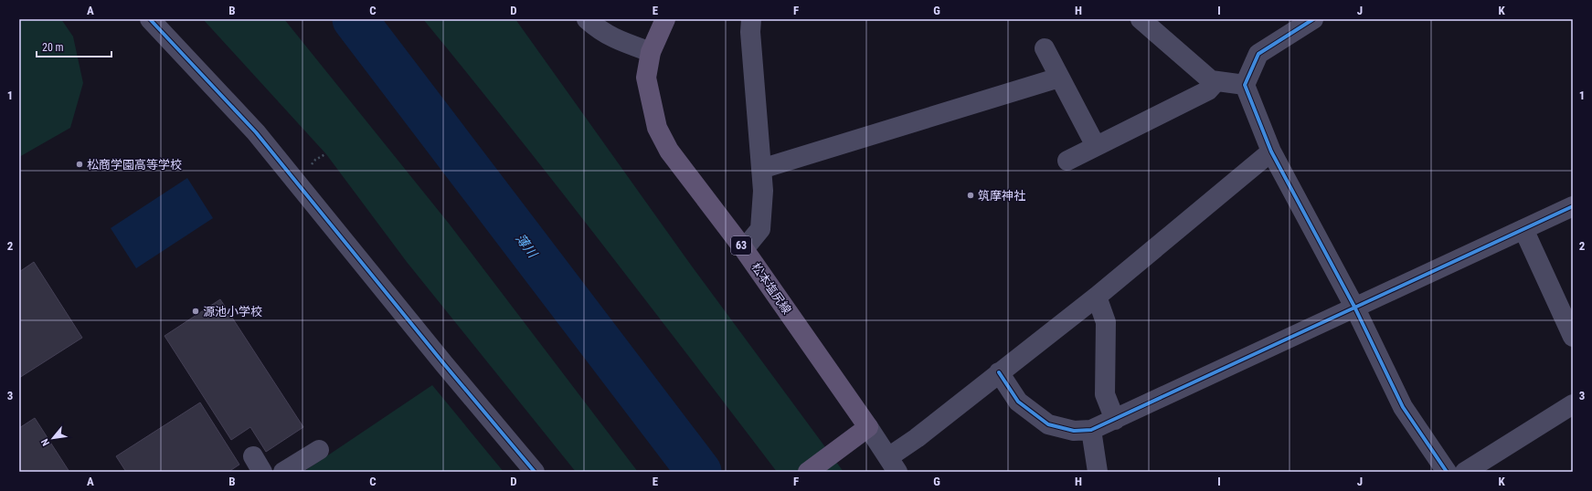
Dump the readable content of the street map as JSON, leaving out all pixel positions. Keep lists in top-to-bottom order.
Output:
{
  "streets": {
    "main road": ["63", "松本塩尻線"]
  },
  "water": ["薄川"],
  "places": ["松商学園高等学校", "筑摩神社", "源池小学校"],
  "scale_bar": "20 m",
  "north": "bottom left",
  "grid": {
    "columns": [
      "A",
      "B",
      "C",
      "D",
      "E",
      "F",
      "G",
      "H",
      "I",
      "J",
      "K"
    ],
    "rows": ["1", "2", "3"]
  }
}
